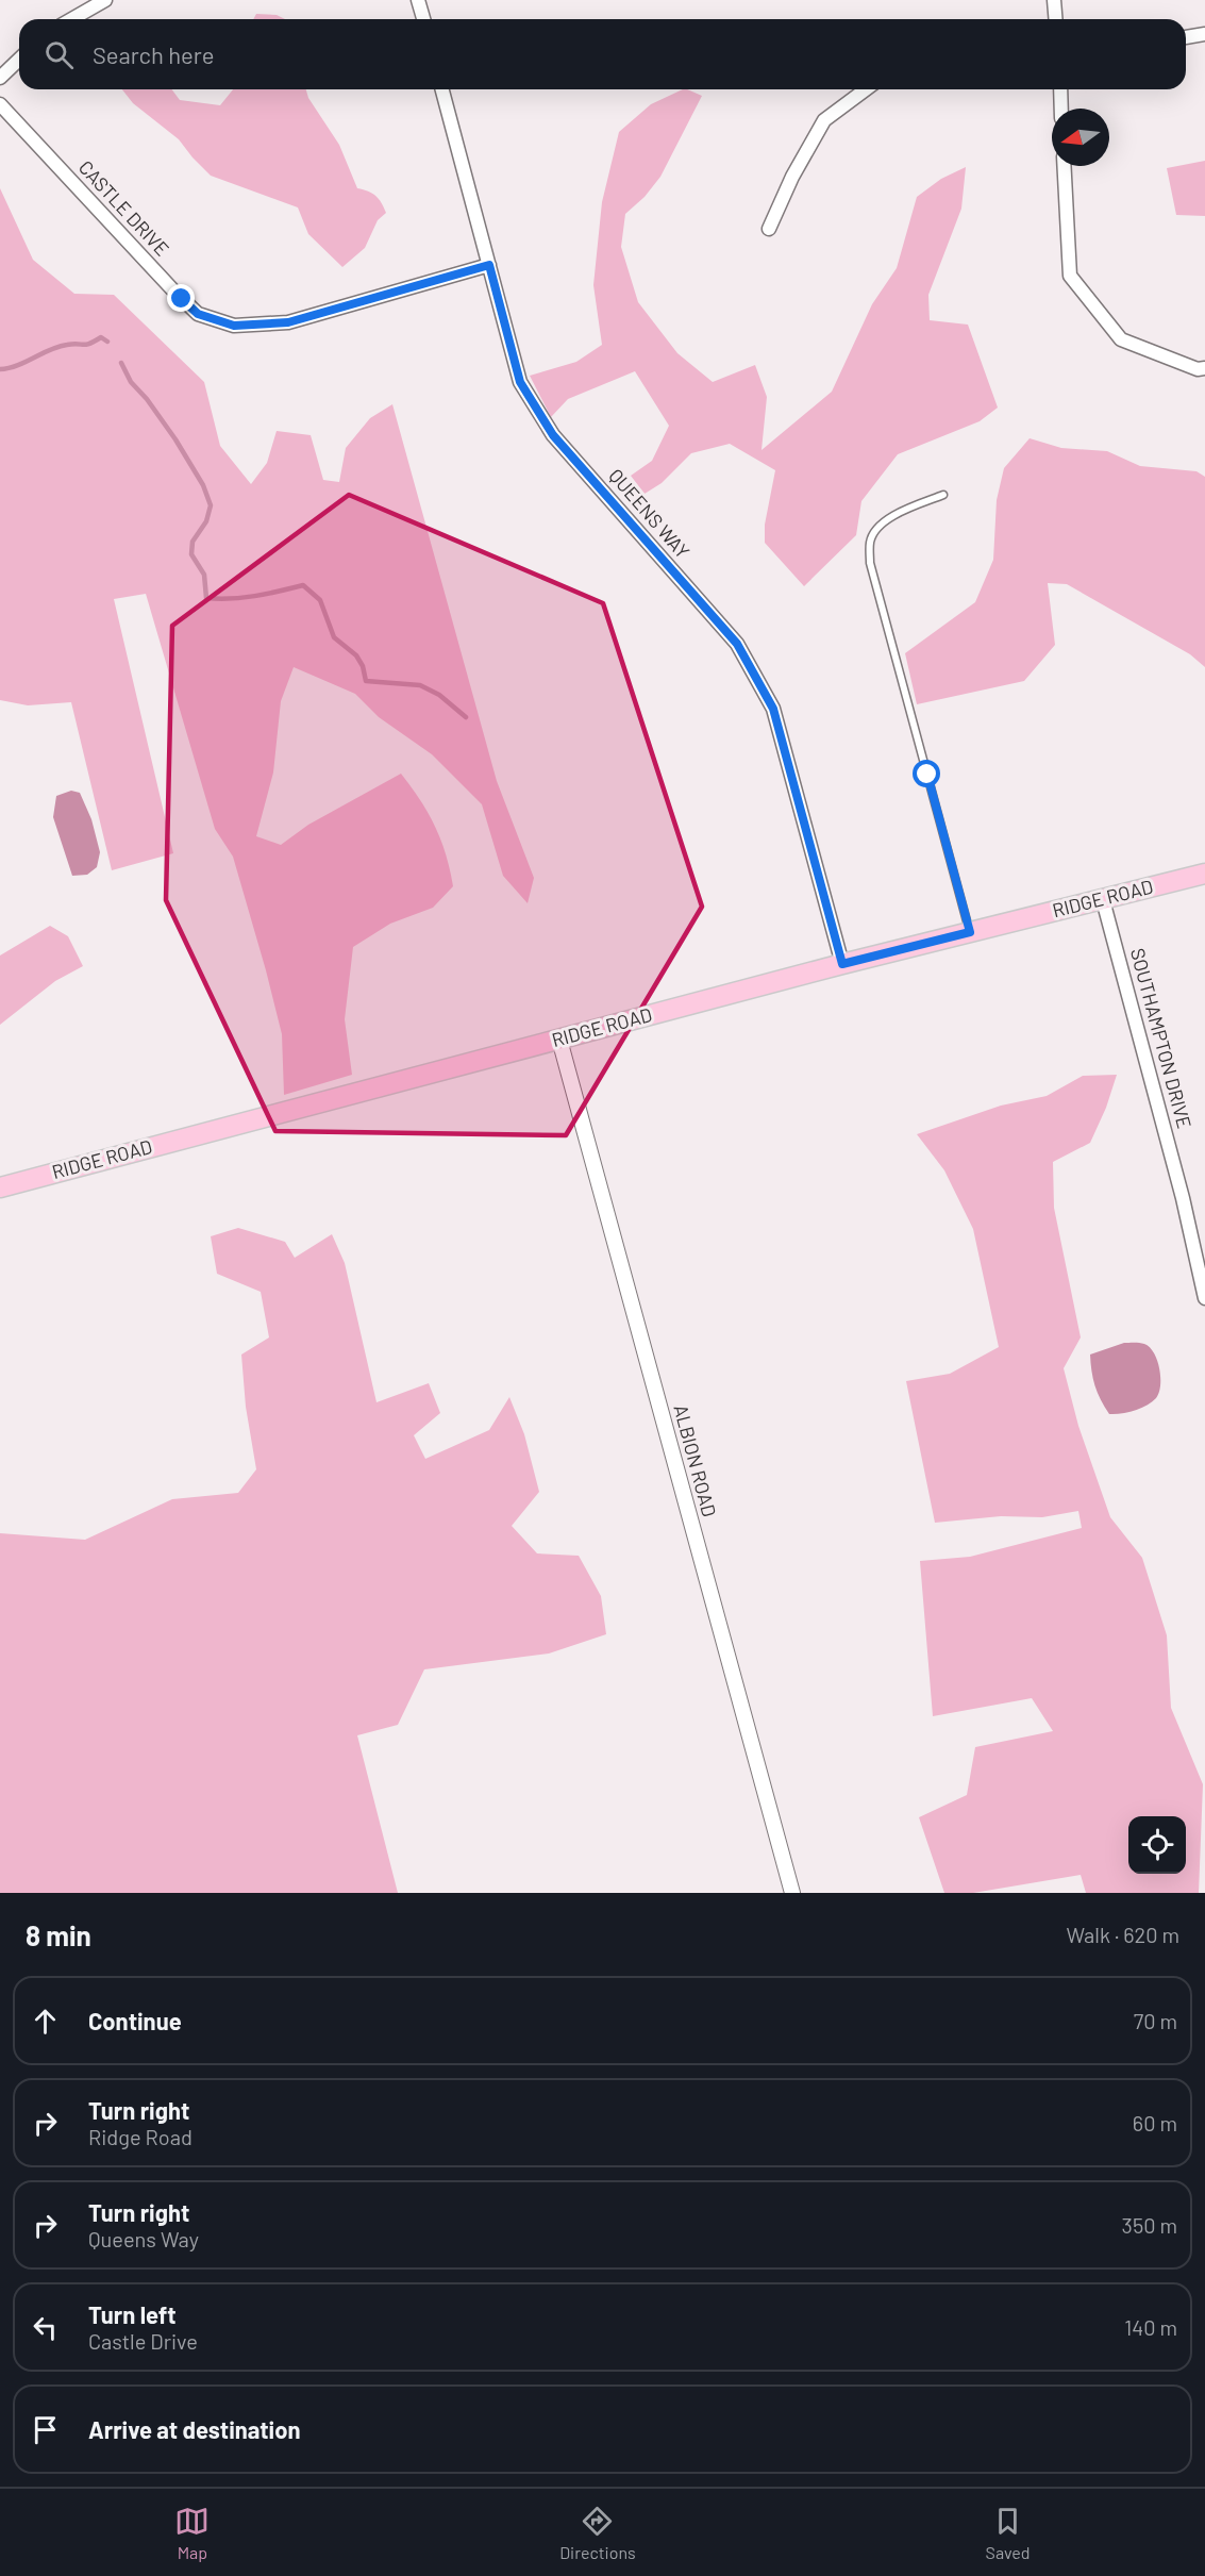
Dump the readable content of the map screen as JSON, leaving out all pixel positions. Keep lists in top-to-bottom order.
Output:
{
  "streets": {
    "main road": ["RIDGE ROAD"],
    "street": [
      "CASTLE DRIVE",
      "QUEENS WAY",
      "SOUTHAMPTON DRIVE",
      "ALBION ROAD"
    ]
  },
  "crossings": [
    ["CASTLE DRIVE", "QUEENS WAY"],
    ["QUEENS WAY", "RIDGE ROAD"],
    ["RIDGE ROAD", "SOUTHAMPTON DRIVE"],
    ["RIDGE ROAD", "ALBION ROAD"]
  ],
  "north": "left",
  "page": {
    "search": "Search here",
    "heading": ["8 min", "Walk · 620 m"],
    "list": [
      ["Continue", "70 m"],
      ["Turn right", "Ridge Road", "60 m"],
      ["Turn right", "Queens Way", "350 m"],
      ["Turn left", "Castle Drive", "140 m"],
      "Arrive at destination"
    ],
    "nav": ["Map", "Directions", "Saved"]
  }
}
